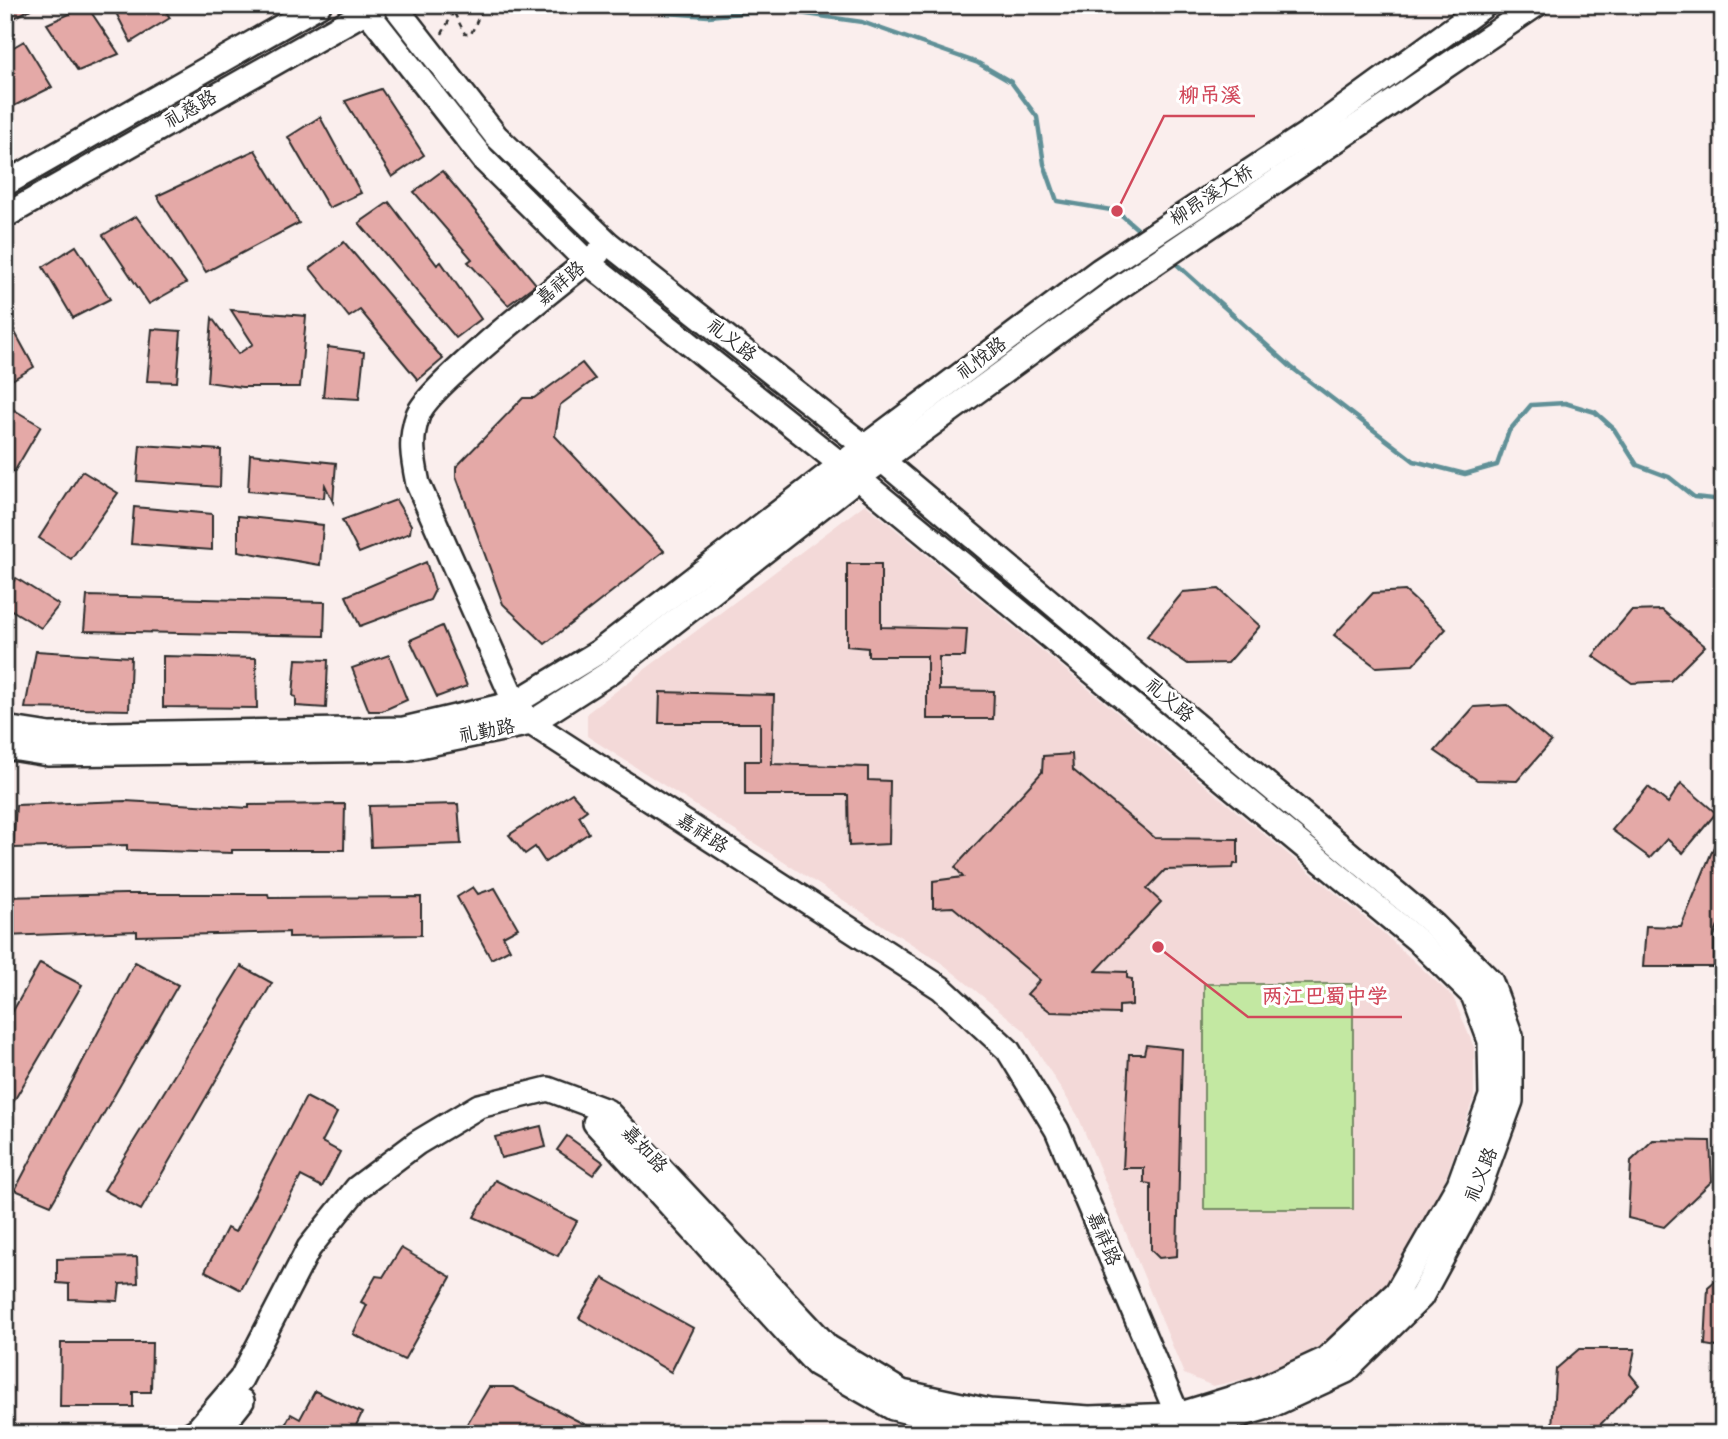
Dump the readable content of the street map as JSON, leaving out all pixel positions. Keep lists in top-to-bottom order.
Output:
{
  "streets": {
    "main road": [
      "礼慈路",
      "柳昂溪大桥",
      "嘉祥路",
      "礼义路",
      "礼悦路",
      "礼勤路",
      "嘉如路"
    ]
  },
  "crossings": [
    ["礼慈路", "礼义路"],
    ["柳昂溪大桥", "礼悦路"],
    ["嘉祥路", "礼义路"],
    ["嘉祥路", "礼勤路"],
    ["嘉祥路", "嘉如路"],
    ["礼义路", "礼悦路"],
    ["礼义路", "礼勤路"],
    ["礼义路", "嘉如路"],
    ["礼悦路", "礼勤路"]
  ],
  "places": ["柳吊溪", "两江巴蜀中学"]
}
